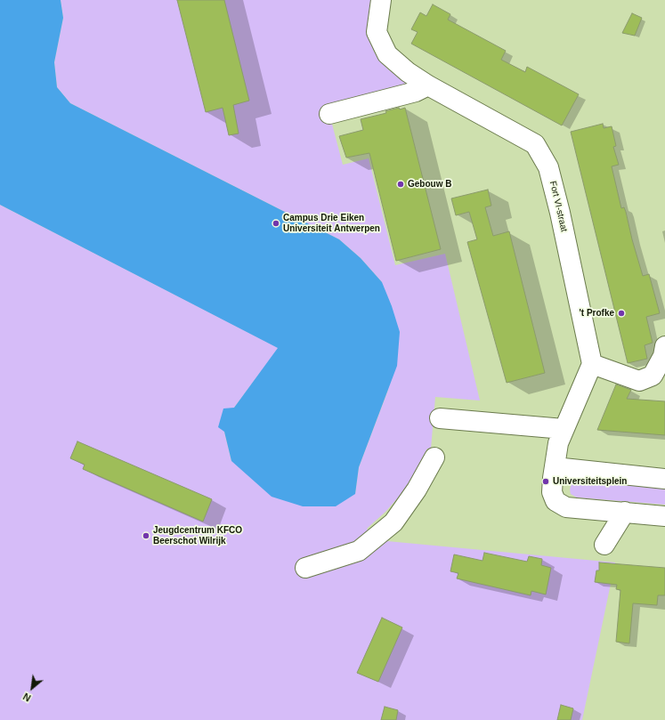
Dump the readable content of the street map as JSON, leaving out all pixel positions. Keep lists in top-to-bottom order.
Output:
{
  "streets": {
    "street": ["Fort VI-straat"]
  },
  "places": [
    "Gebouw B",
    "Campus Drie Eiken Universiteit Antwerpen",
    "'t Profke",
    "Universiteitsplein",
    "Jeugdcentrum KFCO Beerschot Wilrijk"
  ],
  "north": "bottom left"
}
